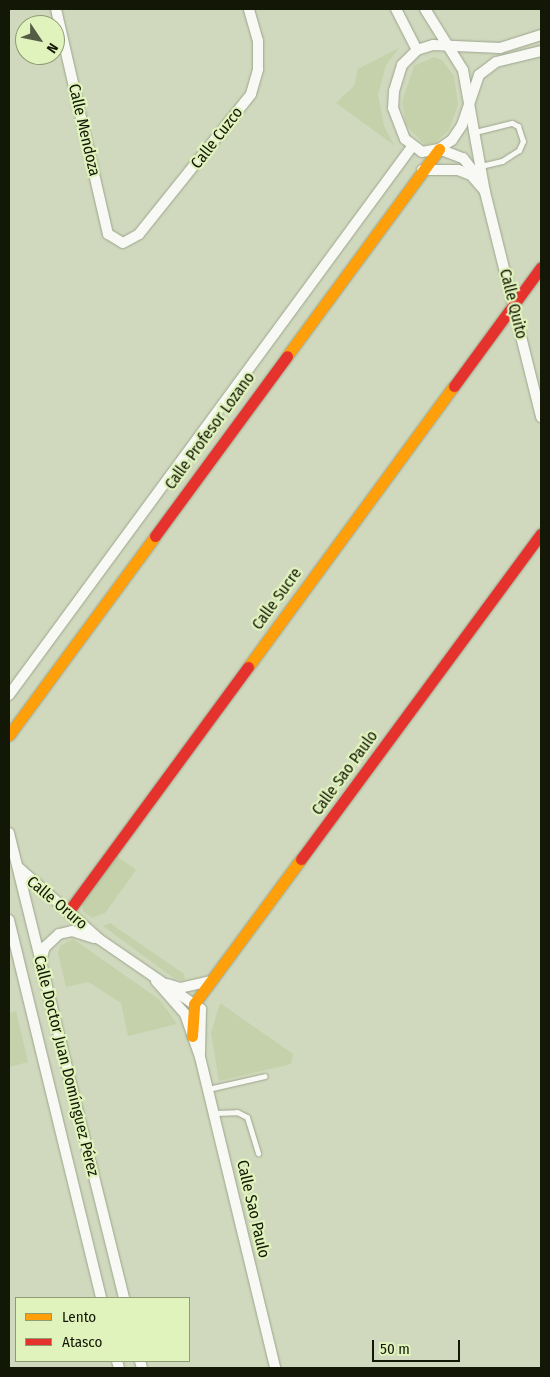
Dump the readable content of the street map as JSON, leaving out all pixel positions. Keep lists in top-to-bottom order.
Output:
{
  "streets": {
    "street": [
      "Calle Mendoza",
      "Calle Cuzco",
      "Calle Quito",
      "Calle Profesor Lozano",
      "Calle Sucre",
      "Calle Sao Paulo",
      "Calle Oruro",
      "Calle Doctor Juan Domínguez Pérez"
    ]
  },
  "crossings": [
    ["Calle Mendoza", "Calle Cuzco"],
    ["Calle Quito", "Calle Profesor Lozano"],
    ["Calle Quito", "Calle Sucre"],
    ["Calle Sucre", "Calle Oruro"],
    ["Calle Sao Paulo", "Calle Oruro"],
    ["Calle Oruro", "Calle Doctor Juan Domínguez Pérez"]
  ],
  "legend": ["Lento", "Atasco"],
  "scale_bar": "50 m",
  "north": "bottom right"
}
